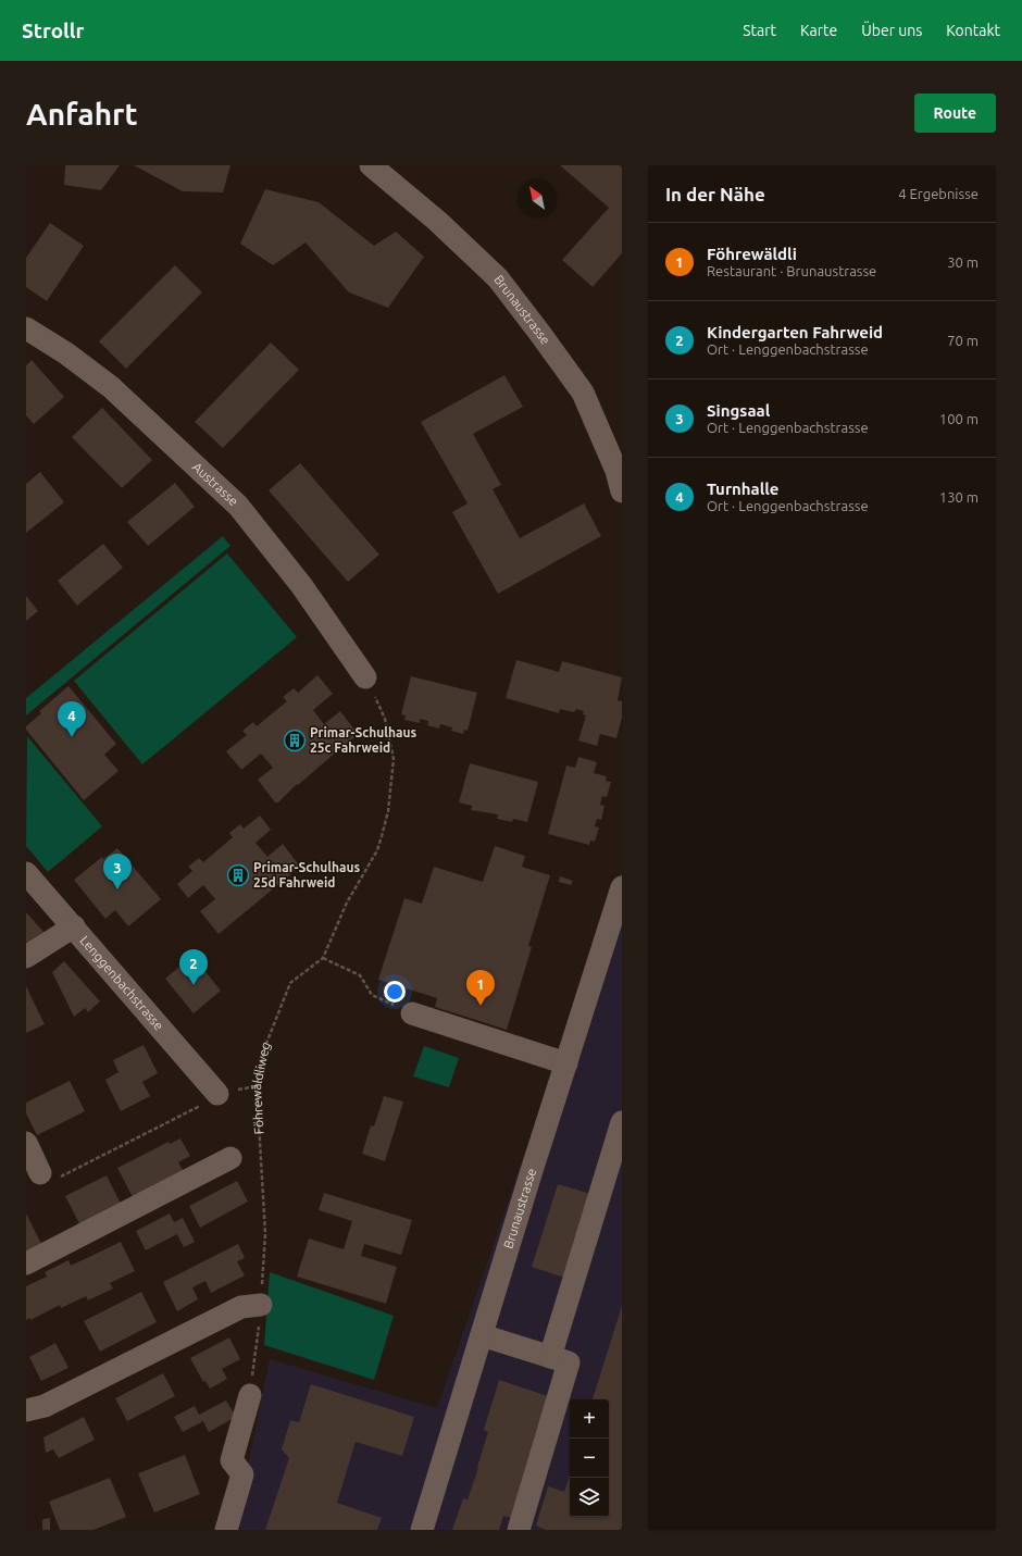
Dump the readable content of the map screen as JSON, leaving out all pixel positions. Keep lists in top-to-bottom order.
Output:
{
  "streets": {
    "street": ["Brunaustrasse", "Austrasse", "Lenggenbachstrasse"],
    "path": ["Föhrewäldliweg"]
  },
  "crossings": [
    ["Austrasse", "Föhrewäldliweg"]
  ],
  "places": {
    "building": ["Primar-Schulhaus 25c Fahrweid", "Primar-Schulhaus 25d Fahrweid"]
  },
  "north": "top left",
  "page": {
    "header": "Strollr",
    "nav": [
      "Start",
      "Karte",
      "Über uns",
      "Kontakt"
    ],
    "buttons": "Route",
    "title": "Anfahrt",
    "heading": ["In der Nähe", "4 Ergebnisse"],
    "list": [
      {
        "mark": "1",
        "name": "Föhrewäldli",
        "note": "Restaurant · Brunaustrasse",
        "value": "30 m"
      },
      {
        "mark": "2",
        "name": "Kindergarten Fahrweid",
        "note": "Ort · Lenggenbachstrasse",
        "value": "70 m"
      },
      {
        "mark": "3",
        "name": "Singsaal",
        "note": "Ort · Lenggenbachstrasse",
        "value": "100 m"
      },
      {
        "mark": "4",
        "name": "Turnhalle",
        "note": "Ort · Lenggenbachstrasse",
        "value": "130 m"
      }
    ],
    "pins": [
      "4",
      "3",
      "2",
      "1"
    ],
    "map_buttons": ["+", "−"]
  }
}
